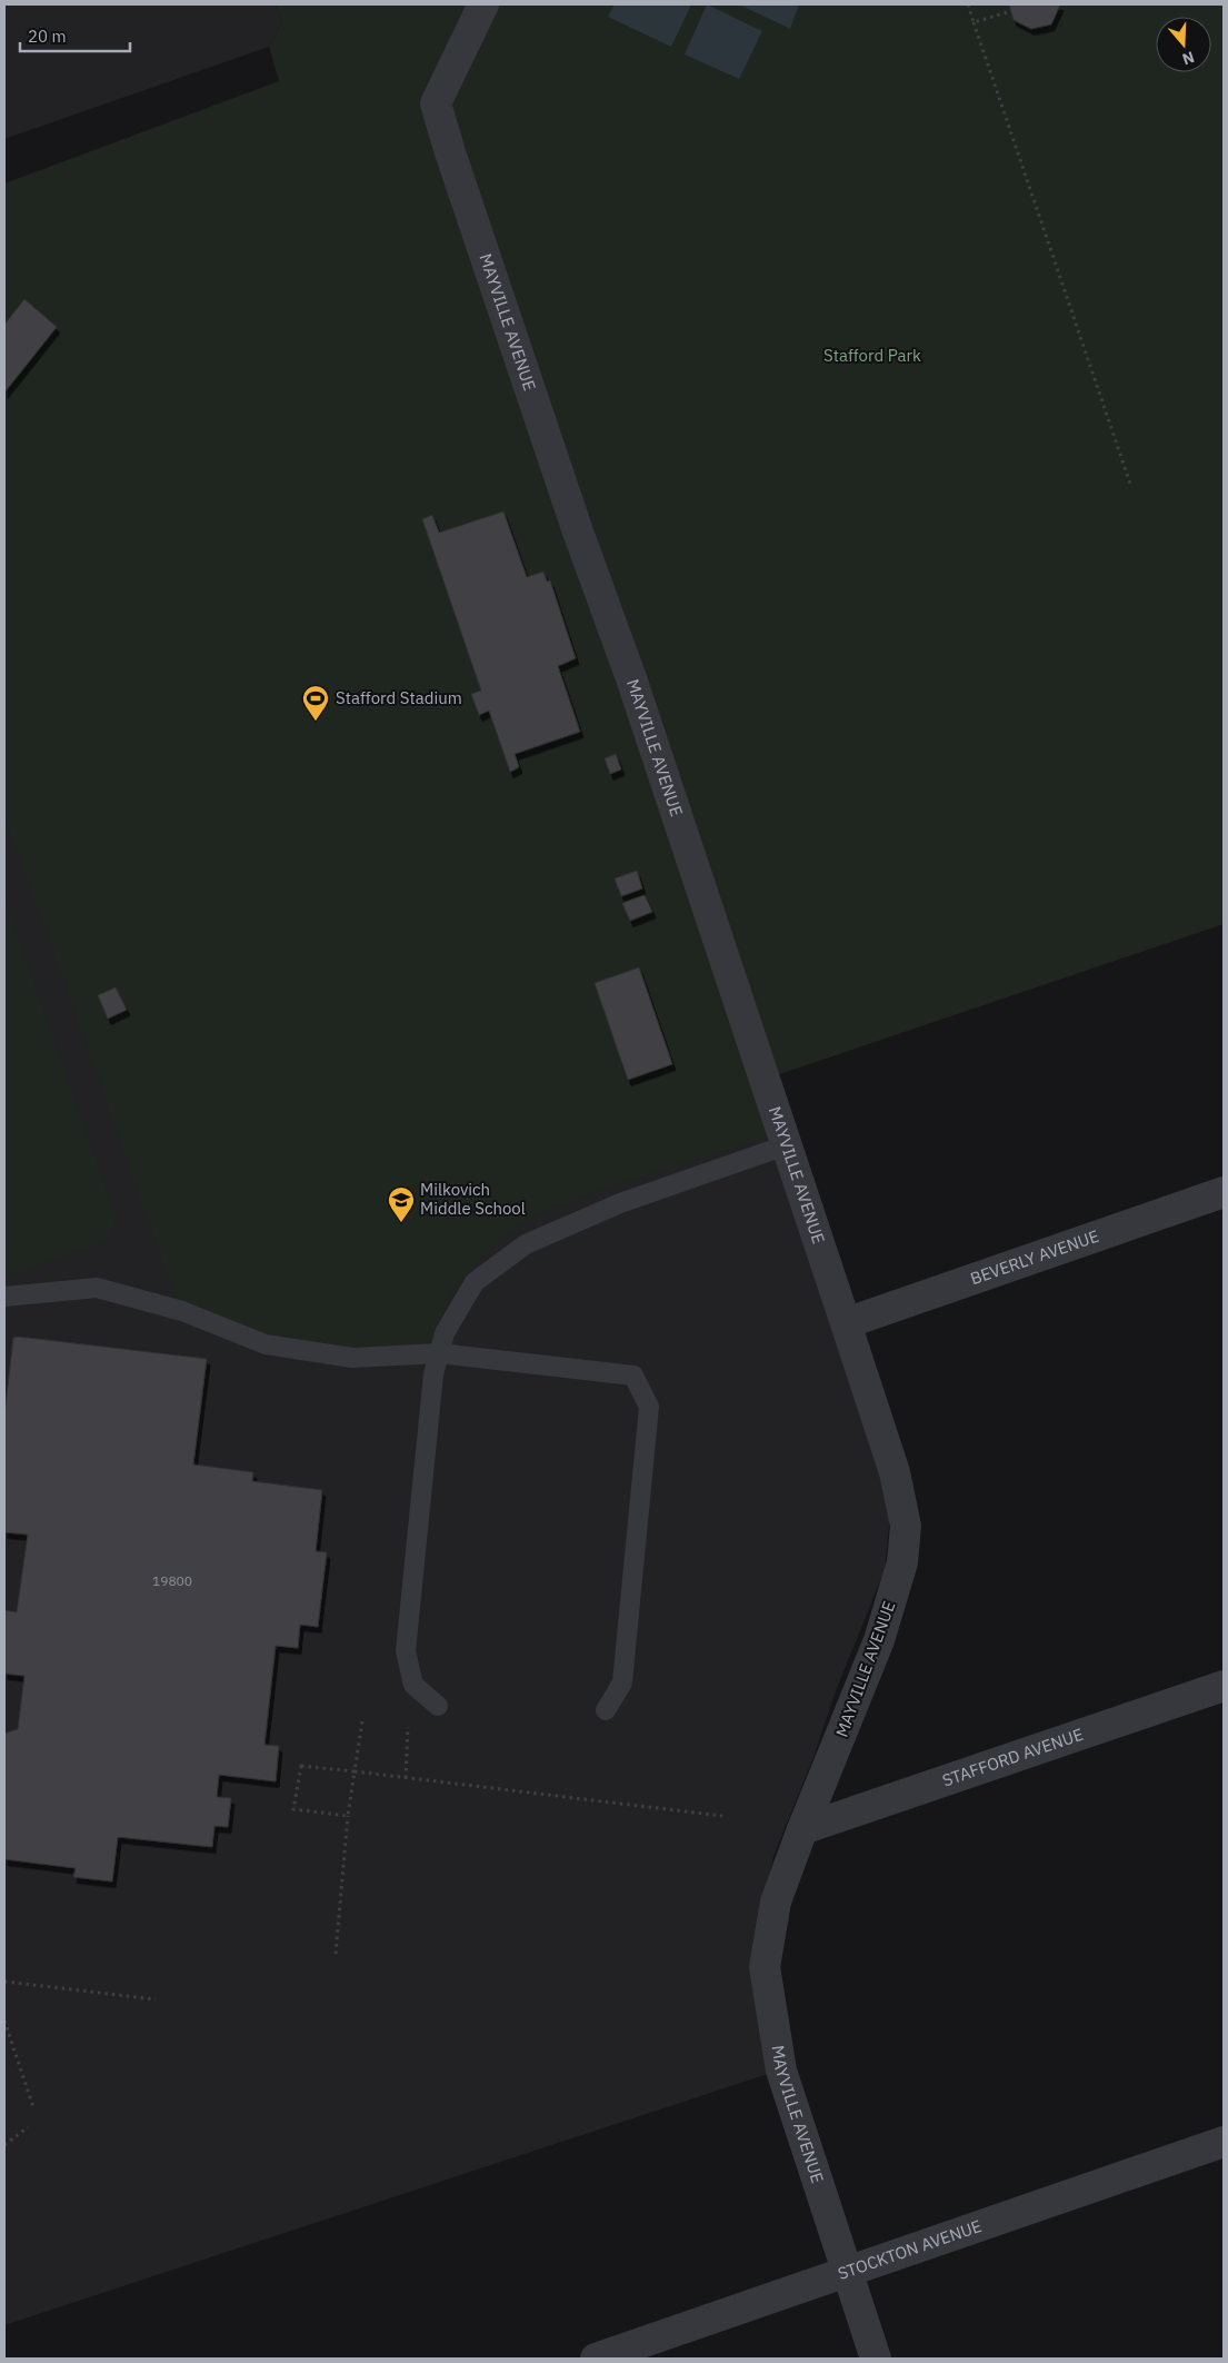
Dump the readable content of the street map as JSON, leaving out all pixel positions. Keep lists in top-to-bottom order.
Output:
{
  "streets": {
    "street": [
      "MAYVILLE AVENUE",
      "BEVERLY AVENUE",
      "STAFFORD AVENUE",
      "STOCKTON AVENUE"
    ]
  },
  "crossings": [
    ["MAYVILLE AVENUE", "BEVERLY AVENUE"],
    ["MAYVILLE AVENUE", "STAFFORD AVENUE"],
    ["MAYVILLE AVENUE", "STOCKTON AVENUE"]
  ],
  "parks": ["Stafford Park"],
  "places": {
    "sports": ["Stafford Stadium"],
    "school or university": ["Milkovich Middle School"]
  },
  "house_numbers": ["19800"],
  "scale_bar": "20 m",
  "north": "bottom"
}
